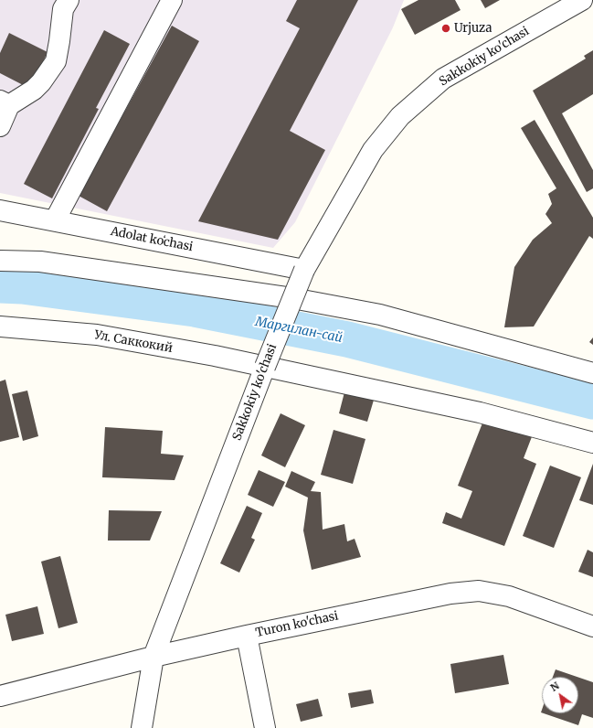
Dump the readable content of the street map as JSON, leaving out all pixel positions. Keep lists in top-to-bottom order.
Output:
{
  "streets": {
    "street": [
      "Sakkokiy ko'chasi",
      "Adolat koʻchasi",
      "Ул. Саккокий",
      "Turon ko'chasi"
    ]
  },
  "crossings": [
    ["Sakkokiy ko'chasi", "Adolat koʻchasi"],
    ["Sakkokiy ko'chasi", "Ул. Саккокий"],
    ["Sakkokiy ko'chasi", "Turon ko'chasi"]
  ],
  "water": ["Маргилан-сай"],
  "places": ["Urjuza"],
  "north": "top left"
}
